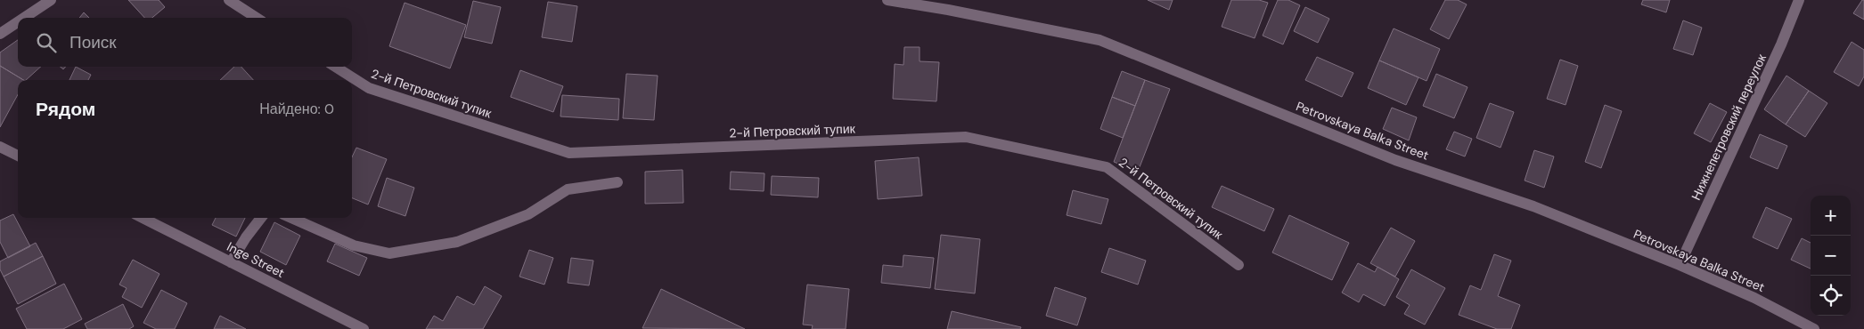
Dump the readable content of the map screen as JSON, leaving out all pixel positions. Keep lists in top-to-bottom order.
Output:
{
  "streets": {
    "street": [
      "2-й Петровский тупик",
      "Нижнепетровский переулок",
      "Petrovskaya Balka Street",
      "Inge Street"
    ]
  },
  "crossings": [
    ["Нижнепетровский переулок", "Petrovskaya Balka Street"]
  ],
  "page": {
    "search": "Поиск",
    "heading": ["Рядом", "Найдено: 0"],
    "map_buttons": ["+", "−"]
  }
}
